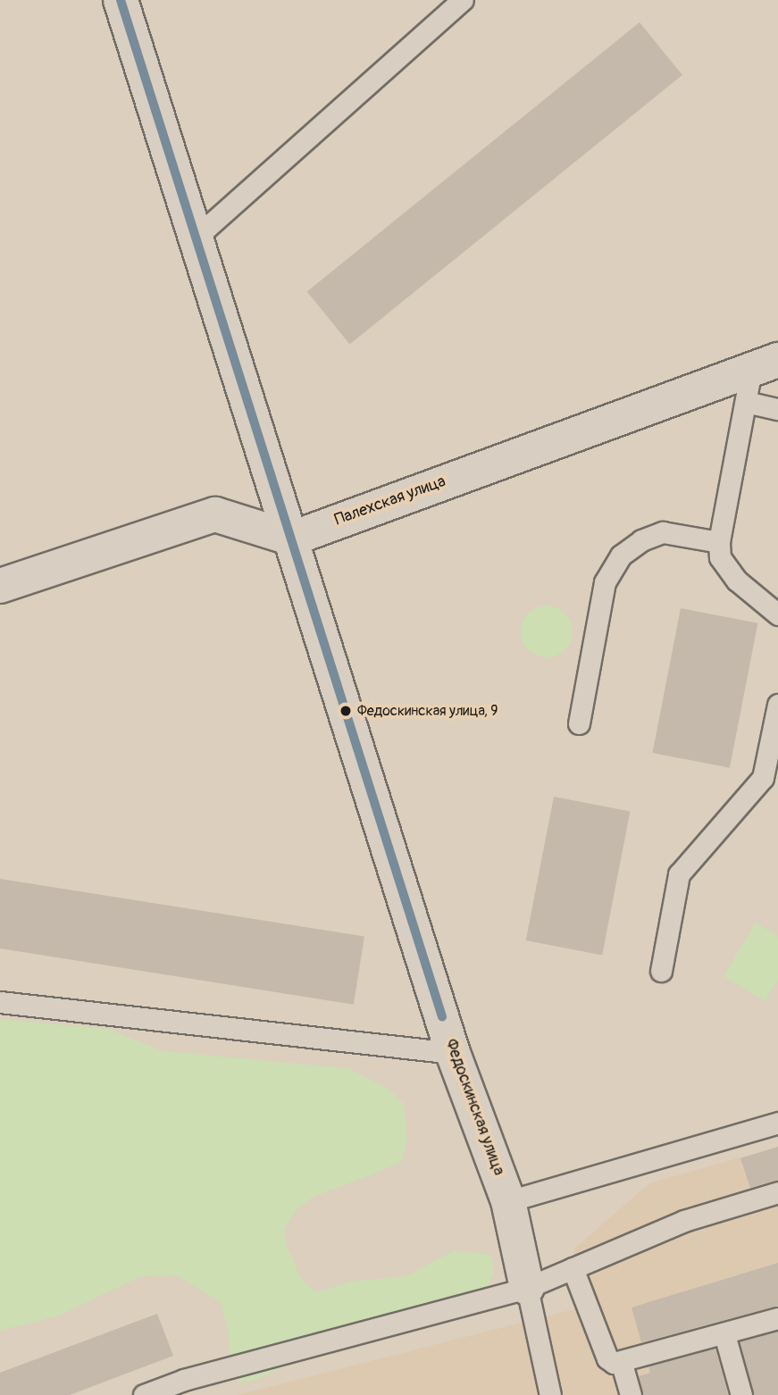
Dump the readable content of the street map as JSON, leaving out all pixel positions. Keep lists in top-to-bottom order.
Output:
{
  "streets": {
    "street": ["Палехская улица", "Федоскинская улица"]
  },
  "crossings": [
    ["Палехская улица", "Федоскинская улица"]
  ],
  "places": ["Федоскинская улица, 9"]
}
